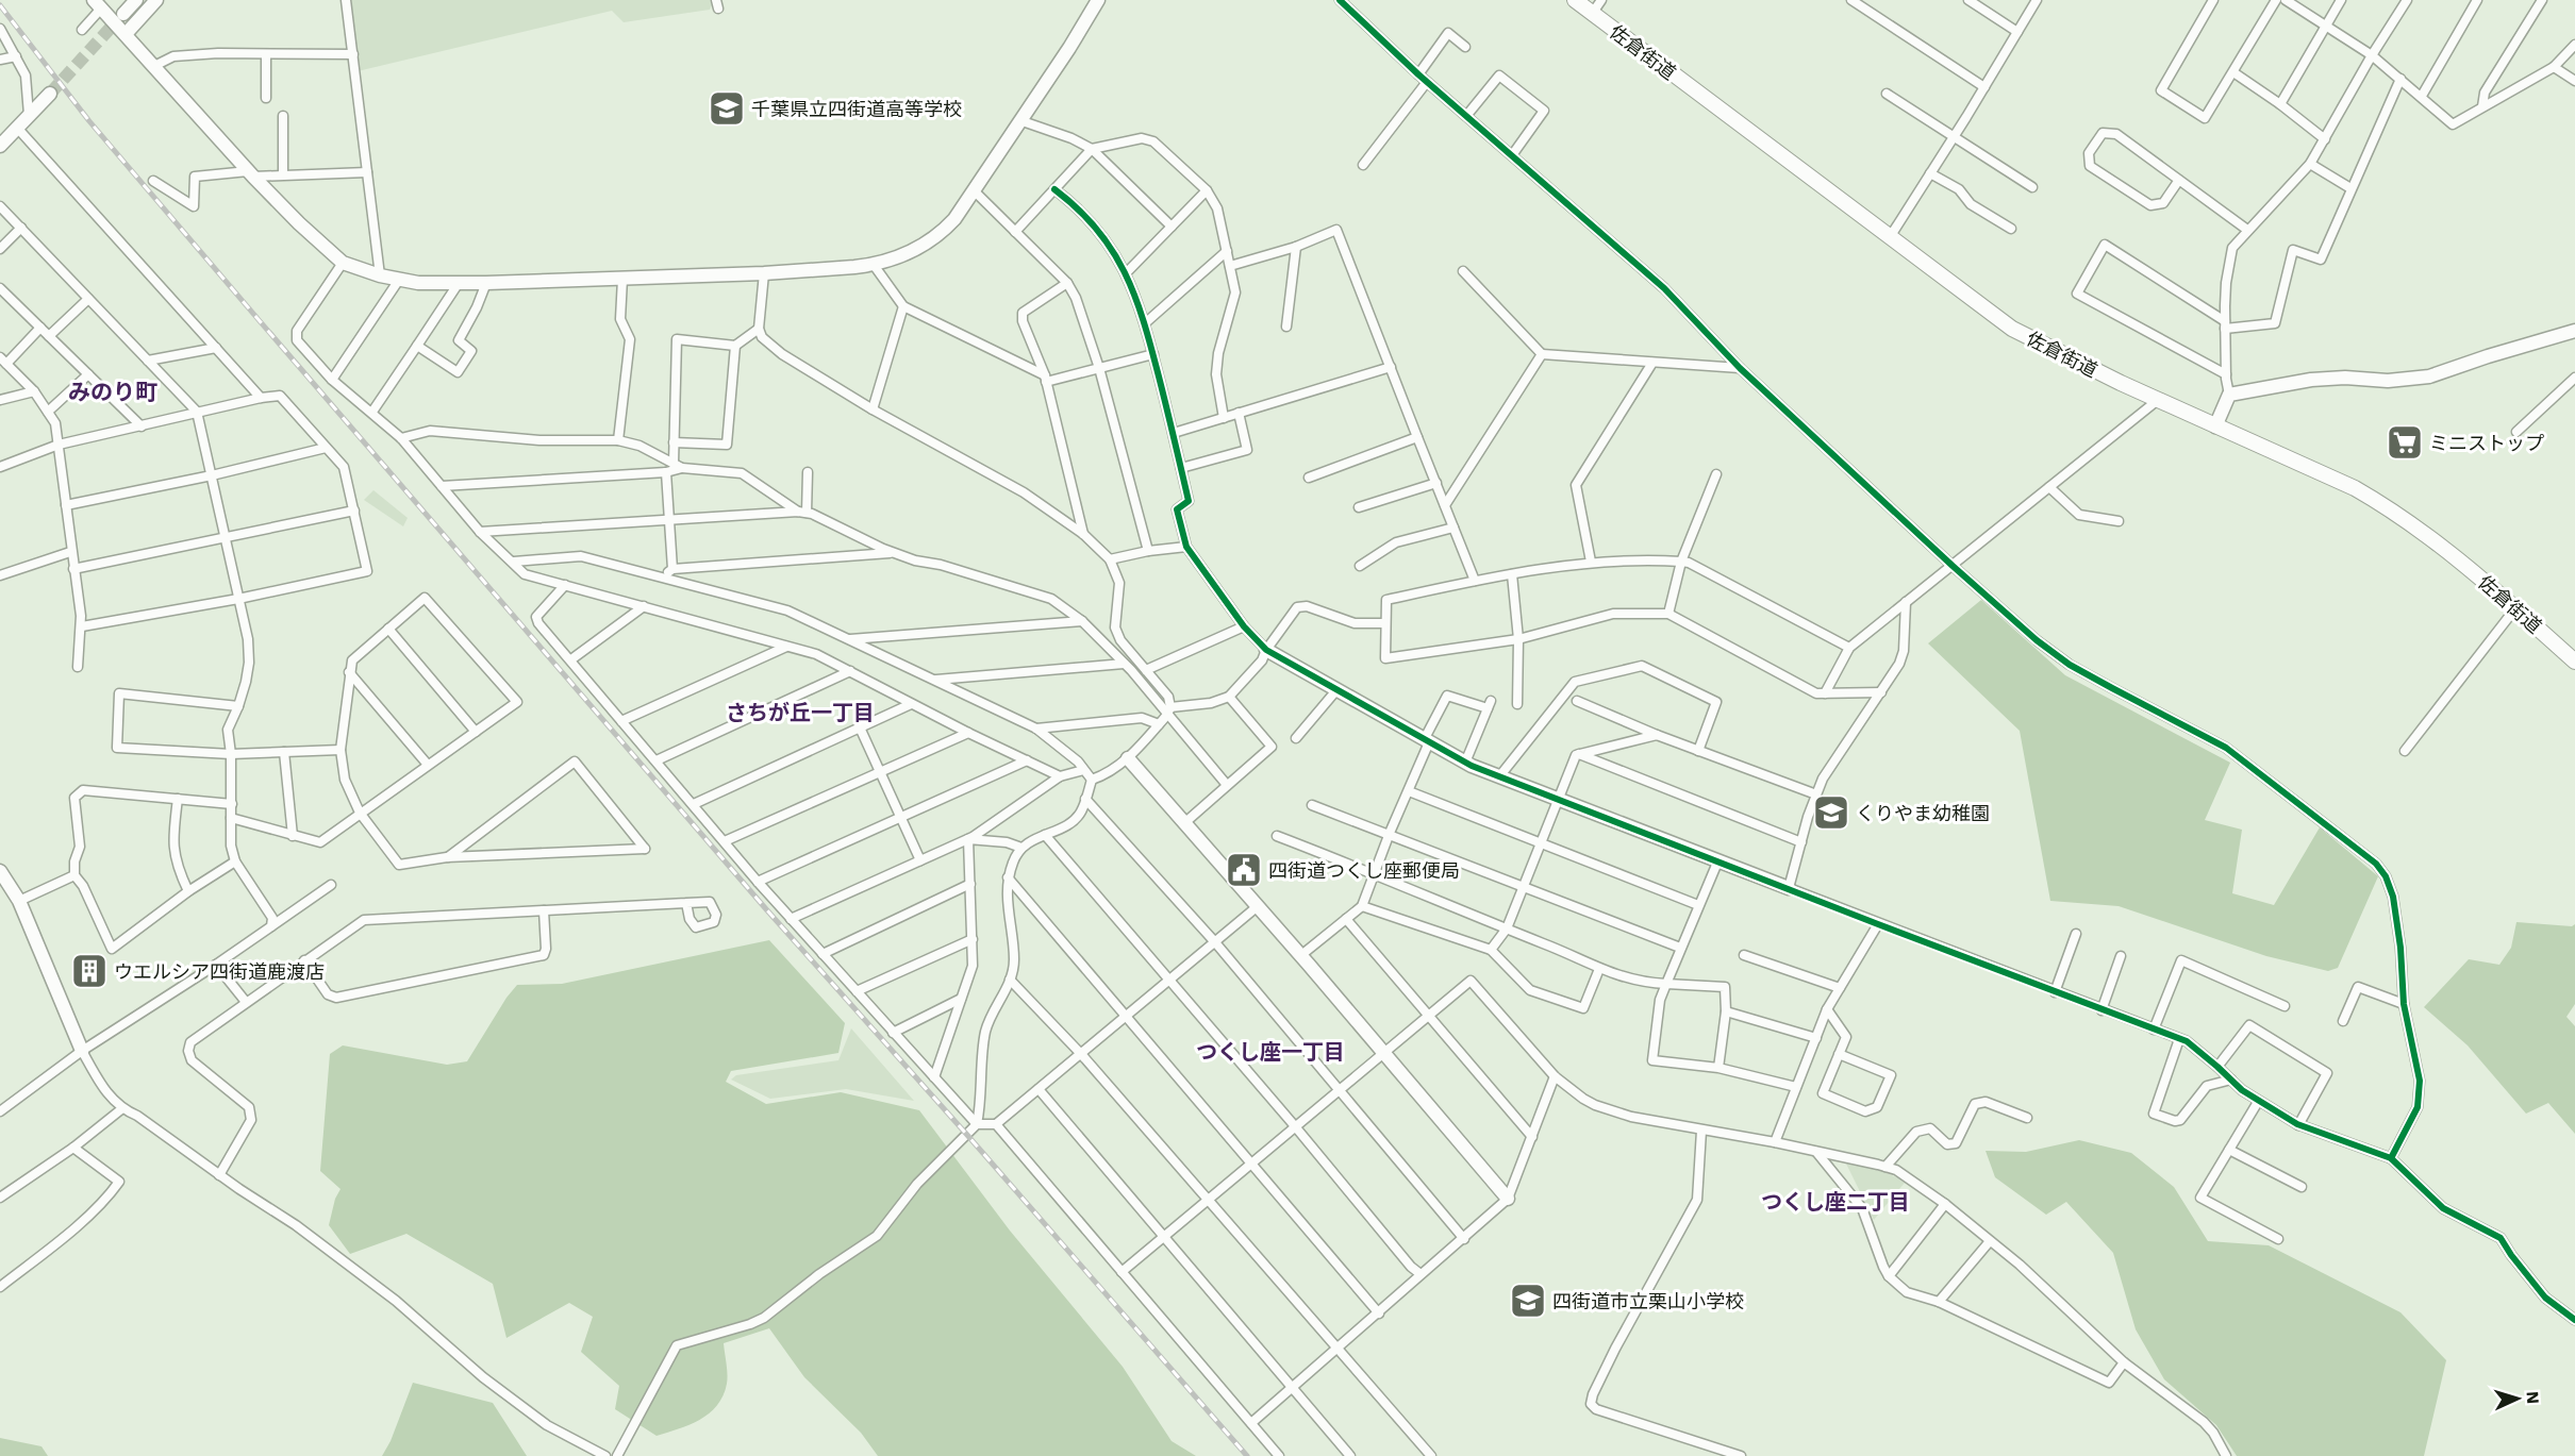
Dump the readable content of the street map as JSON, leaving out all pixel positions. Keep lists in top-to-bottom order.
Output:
{
  "streets": {
    "main road": ["佐倉街道"]
  },
  "districts": [
    "みのり町",
    "さちが丘一丁目",
    "つくし座一丁目",
    "つくし座二丁目"
  ],
  "places": {
    "school or university": ["千葉県立四街道高等学校", "くりやま幼稚園", "四街道市立栗山小学校"],
    "supermarket": ["ミニストップ"],
    "public building": ["四街道つくし座郵便局"],
    "building": ["ウエルシア四街道鹿渡店"]
  },
  "north": "right"
}
